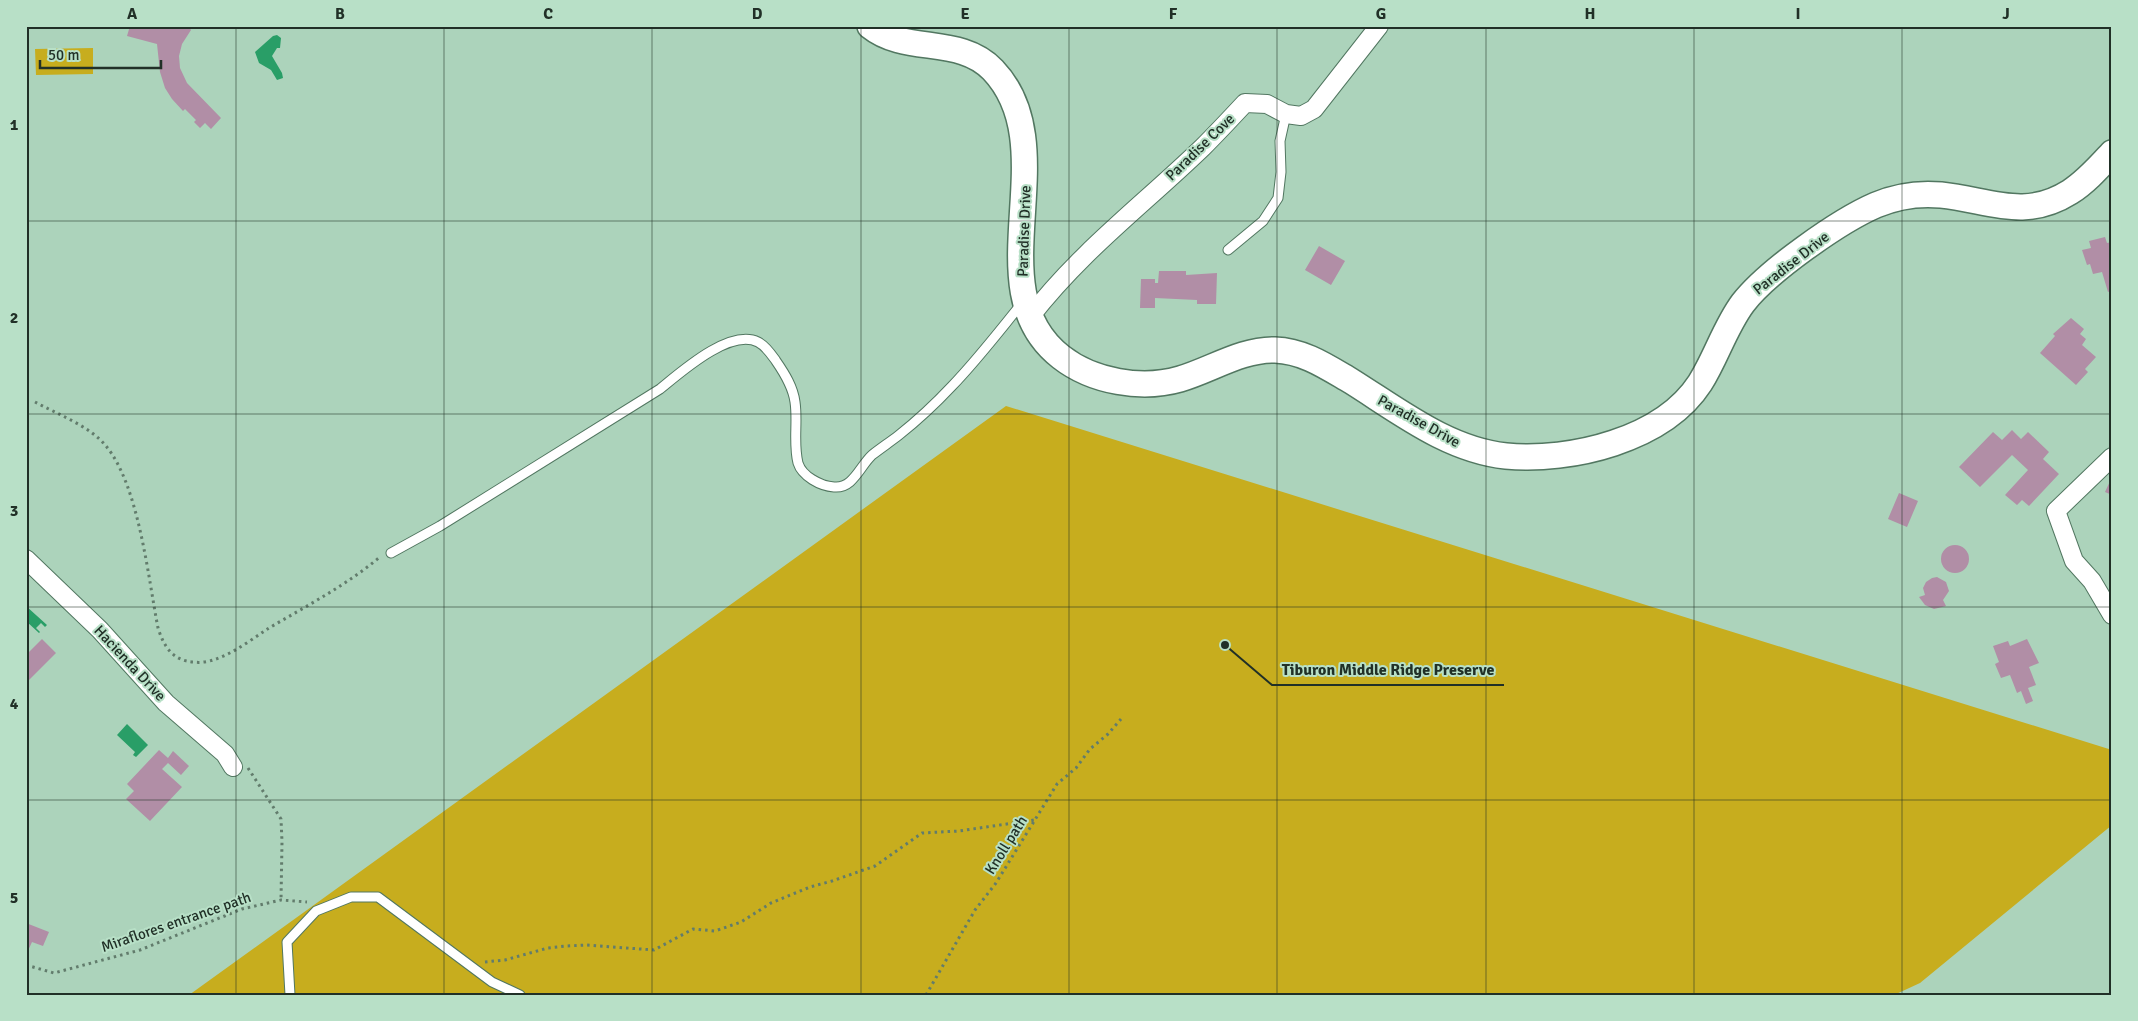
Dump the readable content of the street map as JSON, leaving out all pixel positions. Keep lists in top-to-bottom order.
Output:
{
  "streets": {
    "street": ["Paradise Cove", "Paradise Drive", "Hacienda Drive"],
    "path": ["Knoll path", "Miraflores entrance path"]
  },
  "crossings": [
    ["Paradise Cove", "Paradise Drive"]
  ],
  "places": ["Tiburon Middle Ridge Preserve"],
  "scale_bar": "50 m",
  "grid": {
    "columns": [
      "A",
      "B",
      "C",
      "D",
      "E",
      "F",
      "G",
      "H",
      "I",
      "J"
    ],
    "rows": [
      "1",
      "2",
      "3",
      "4",
      "5"
    ]
  }
}
